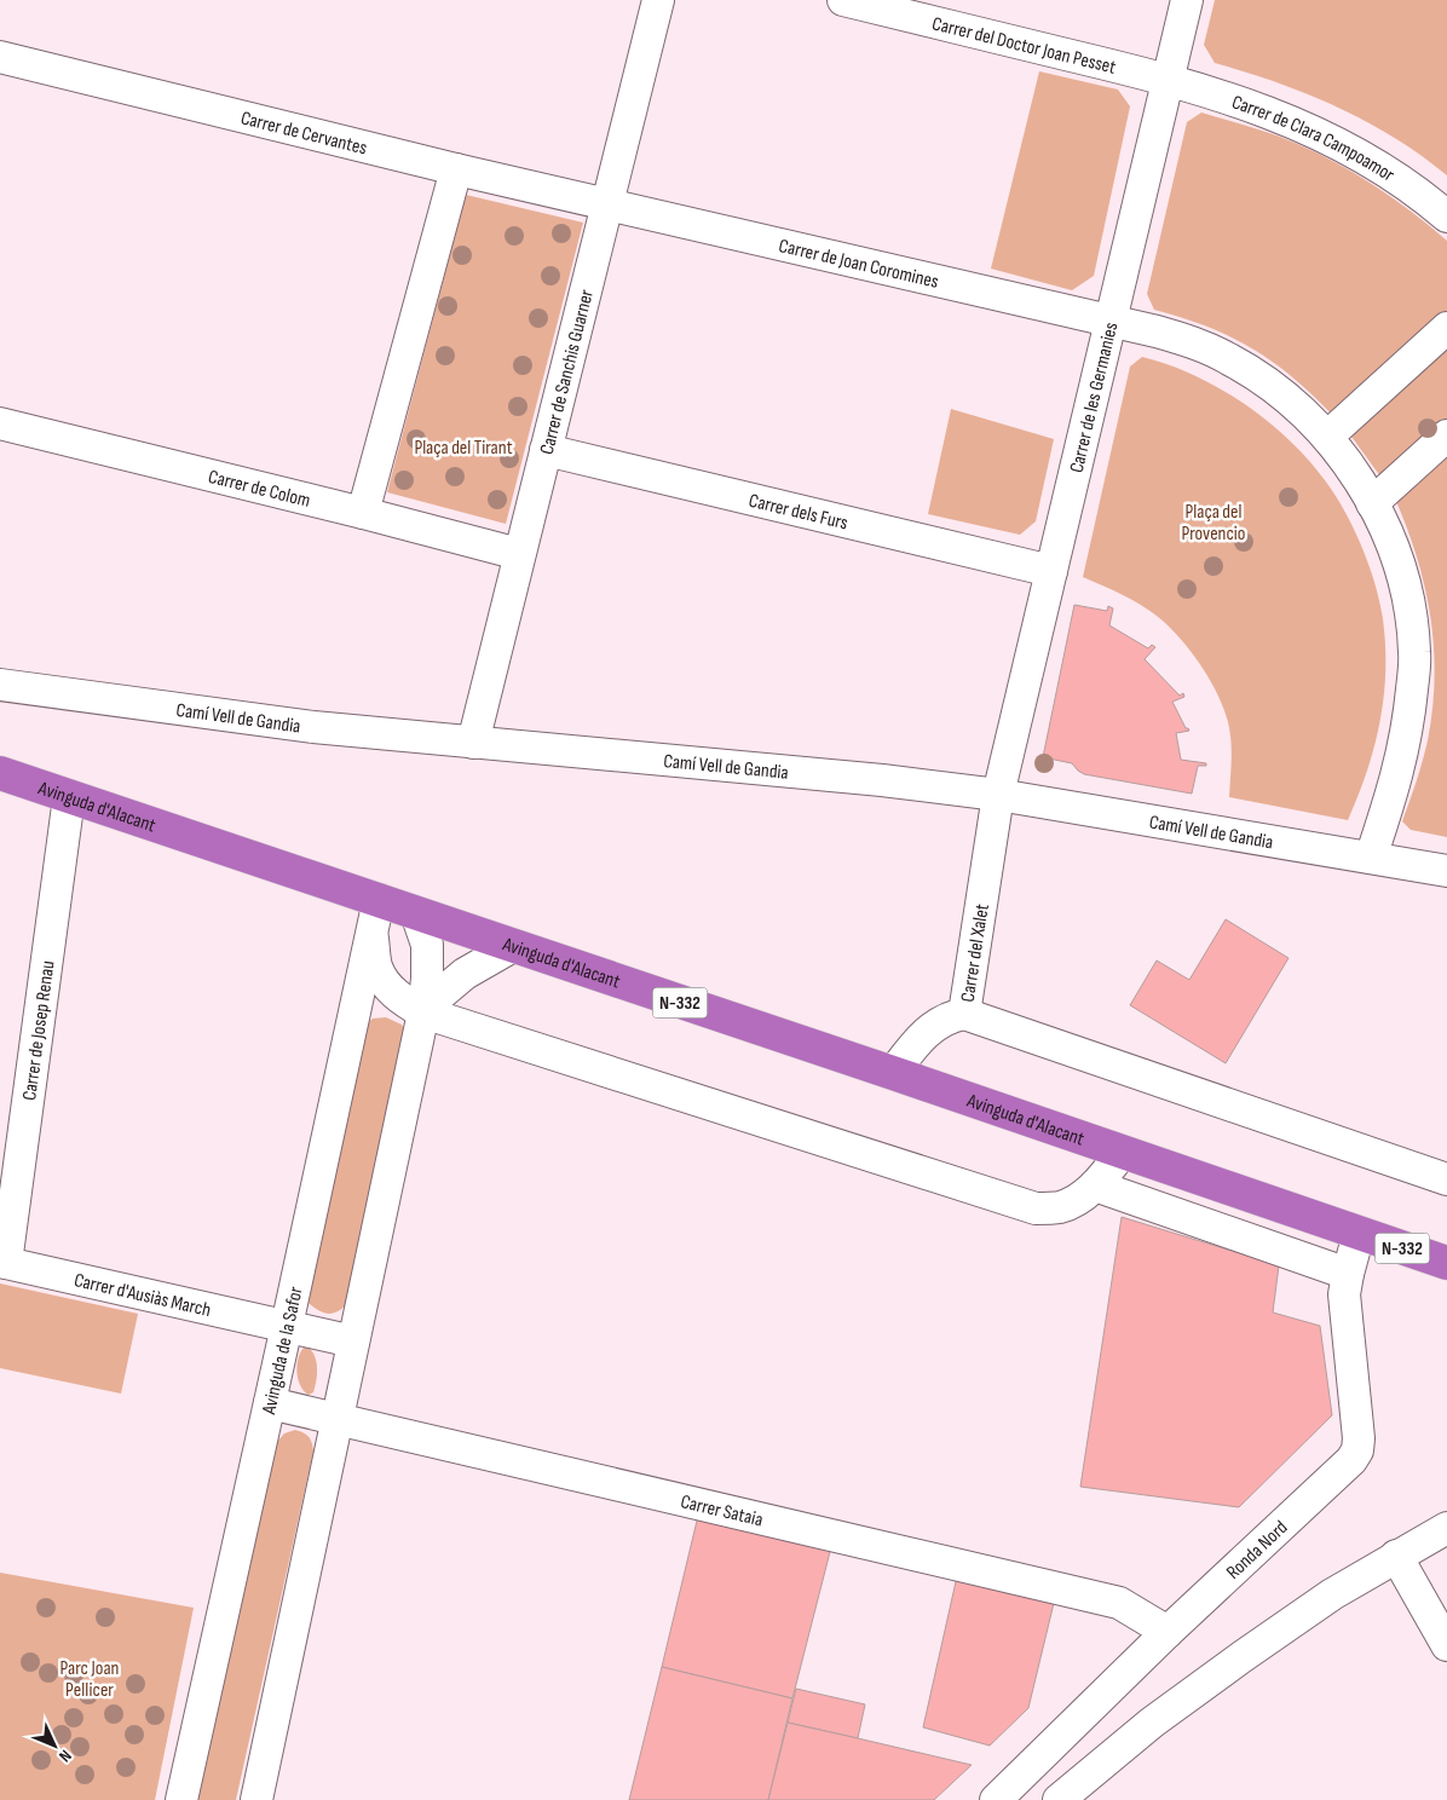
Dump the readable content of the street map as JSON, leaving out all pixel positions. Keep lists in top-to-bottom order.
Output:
{
  "streets": {
    "highway": ["Avinguda d'Alacant", "N-332"],
    "street": [
      "Carrer del Doctor Joan Pesset",
      "Carrer de Cervantes",
      "Carrer de Clara Campoamor",
      "Carrer de Joan Coromines",
      "Carrer de Sanchis Guarner",
      "Carrer de les Germanies",
      "Carrer de Colom",
      "Carrer dels Furs",
      "Camí Vell de Gandia",
      "Carrer del Xalet",
      "Carrer de Josep Renau",
      "Carrer d'Ausiàs March",
      "Avinguda de la Safor",
      "Carrer Sataia",
      "Ronda Nord"
    ]
  },
  "crossings": [
    ["Carrer del Doctor Joan Pesset", "Carrer de Clara Campoamor"],
    ["Carrer del Doctor Joan Pesset", "Carrer de les Germanies"],
    ["Carrer de Cervantes", "Carrer de Joan Coromines"],
    ["Carrer de Cervantes", "Carrer de Sanchis Guarner"],
    ["Carrer de Clara Campoamor", "Carrer de les Germanies"],
    ["Carrer de Joan Coromines", "Carrer de Sanchis Guarner"],
    ["Carrer de Joan Coromines", "Carrer de les Germanies"],
    ["Carrer de Sanchis Guarner", "Carrer de Colom"],
    ["Carrer de Sanchis Guarner", "Carrer dels Furs"],
    ["Carrer de Sanchis Guarner", "Camí Vell de Gandia"],
    ["Carrer de les Germanies", "Carrer dels Furs"],
    ["Carrer de les Germanies", "Camí Vell de Gandia"],
    ["Carrer de les Germanies", "Carrer del Xalet"],
    ["Camí Vell de Gandia", "Carrer del Xalet"],
    ["Avinguda d'Alacant", "Carrer del Xalet"],
    ["Avinguda d'Alacant", "Carrer de Josep Renau"],
    ["Avinguda d'Alacant", "Avinguda de la Safor"],
    ["Avinguda d'Alacant", "Ronda Nord"],
    ["Carrer de Josep Renau", "Carrer d'Ausiàs March"],
    ["Carrer d'Ausiàs March", "Avinguda de la Safor"],
    ["Avinguda de la Safor", "Carrer Sataia"],
    ["Carrer Sataia", "Ronda Nord"]
  ],
  "parks": ["Plaça del Tirant", "Plaça del Provencio", "Parc Joan Pellicer"],
  "north": "bottom right"
}
